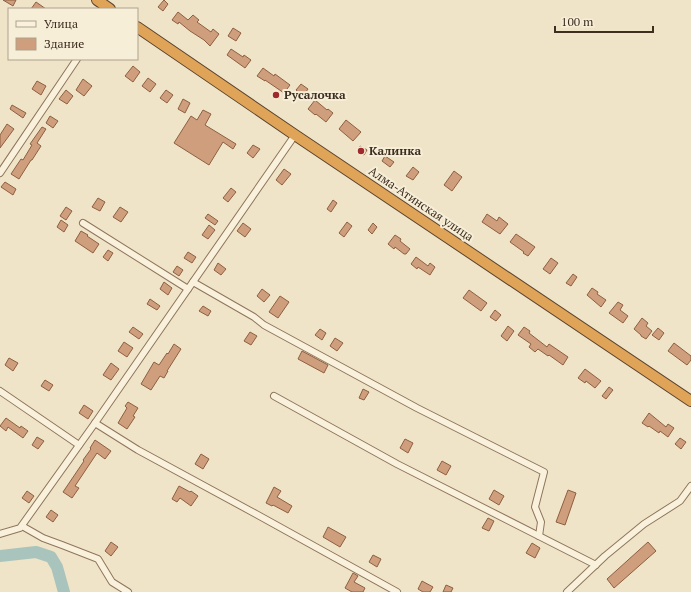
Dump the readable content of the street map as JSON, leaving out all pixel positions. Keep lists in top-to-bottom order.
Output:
{
  "streets": {
    "highway": ["Алма-Атинская улица"]
  },
  "places": ["Русалочка", "Калинка"],
  "legend": ["Улица", "Здание"],
  "scale_bar": "100 m"
}
